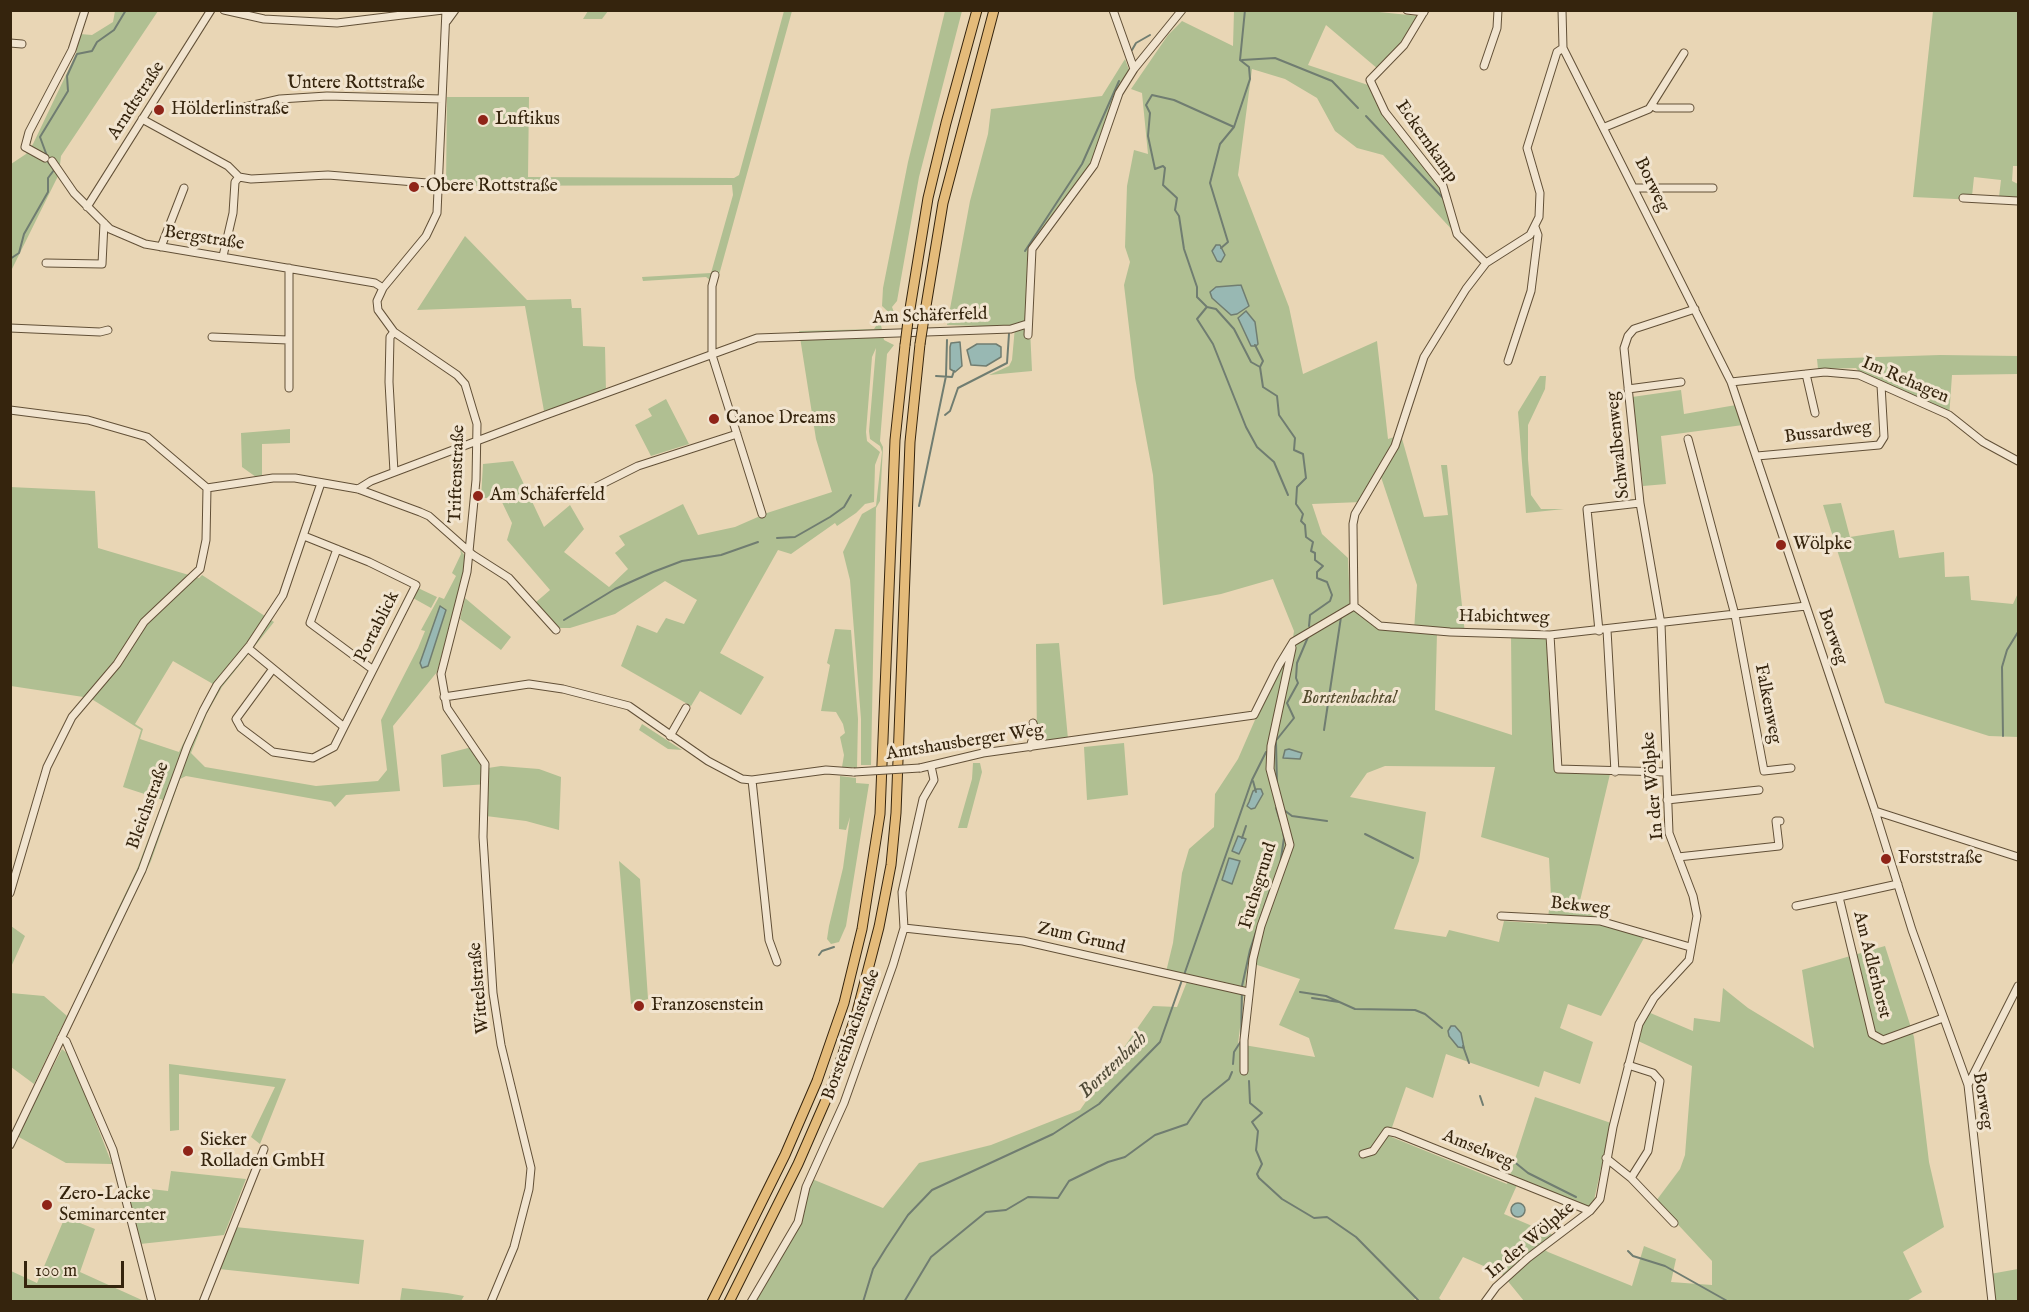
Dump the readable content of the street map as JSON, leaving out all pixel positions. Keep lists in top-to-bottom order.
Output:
{
  "streets": {
    "street": [
      "Untere Rottstraße",
      "Arndtstraße",
      "Eckernkamp",
      "Borweg",
      "Bergstraße",
      "Am Schäferfeld",
      "Im Rehagen",
      "Bussardweg",
      "Schwalbenweg",
      "Triftenstraße",
      "Habichtweg",
      "Portablick",
      "Falkenweg",
      "Amtshausberger Weg",
      "In der Wölpke",
      "Bleichstraße",
      "Fuchsgrund",
      "Bekweg",
      "Zum Grund",
      "Am Adlerhorst",
      "Wittelstraße",
      "Borstenbachstraße",
      "Amselweg"
    ]
  },
  "crossings": [
    ["Arndtstraße", "Bergstraße"],
    ["Borweg", "Im Rehagen"],
    ["Borweg", "Bussardweg"],
    ["Borweg", "Schwalbenweg"],
    ["Borweg", "Am Adlerhorst"],
    ["Bergstraße", "Triftenstraße"],
    ["Am Schäferfeld", "Triftenstraße"],
    ["Im Rehagen", "Bussardweg"],
    ["Schwalbenweg", "Habichtweg"],
    ["Schwalbenweg", "In der Wölpke"],
    ["Triftenstraße", "Wittelstraße"],
    ["Habichtweg", "Amtshausberger Weg"],
    ["Habichtweg", "In der Wölpke"],
    ["Portablick", "Bleichstraße"],
    ["Amtshausberger Weg", "Fuchsgrund"],
    ["Amtshausberger Weg", "Wittelstraße"],
    ["Amtshausberger Weg", "Borstenbachstraße"],
    ["In der Wölpke", "Bekweg"],
    ["In der Wölpke", "Amselweg"],
    ["Fuchsgrund", "Zum Grund"],
    ["Zum Grund", "Borstenbachstraße"]
  ],
  "water": ["Borstenbach"],
  "parks": ["Borstenbachtal"],
  "places": [
    "Hölderlinstraße",
    "Luftikus",
    "Obere Rottstraße",
    "Canoe Dreams",
    "Am Schäferfeld",
    "Wölpke",
    "Forststraße",
    "Franzosenstein",
    "Sieker Rolladen GmbH",
    "Zero-Lacke Seminarcenter"
  ],
  "scale_bar": "100 m"
}
